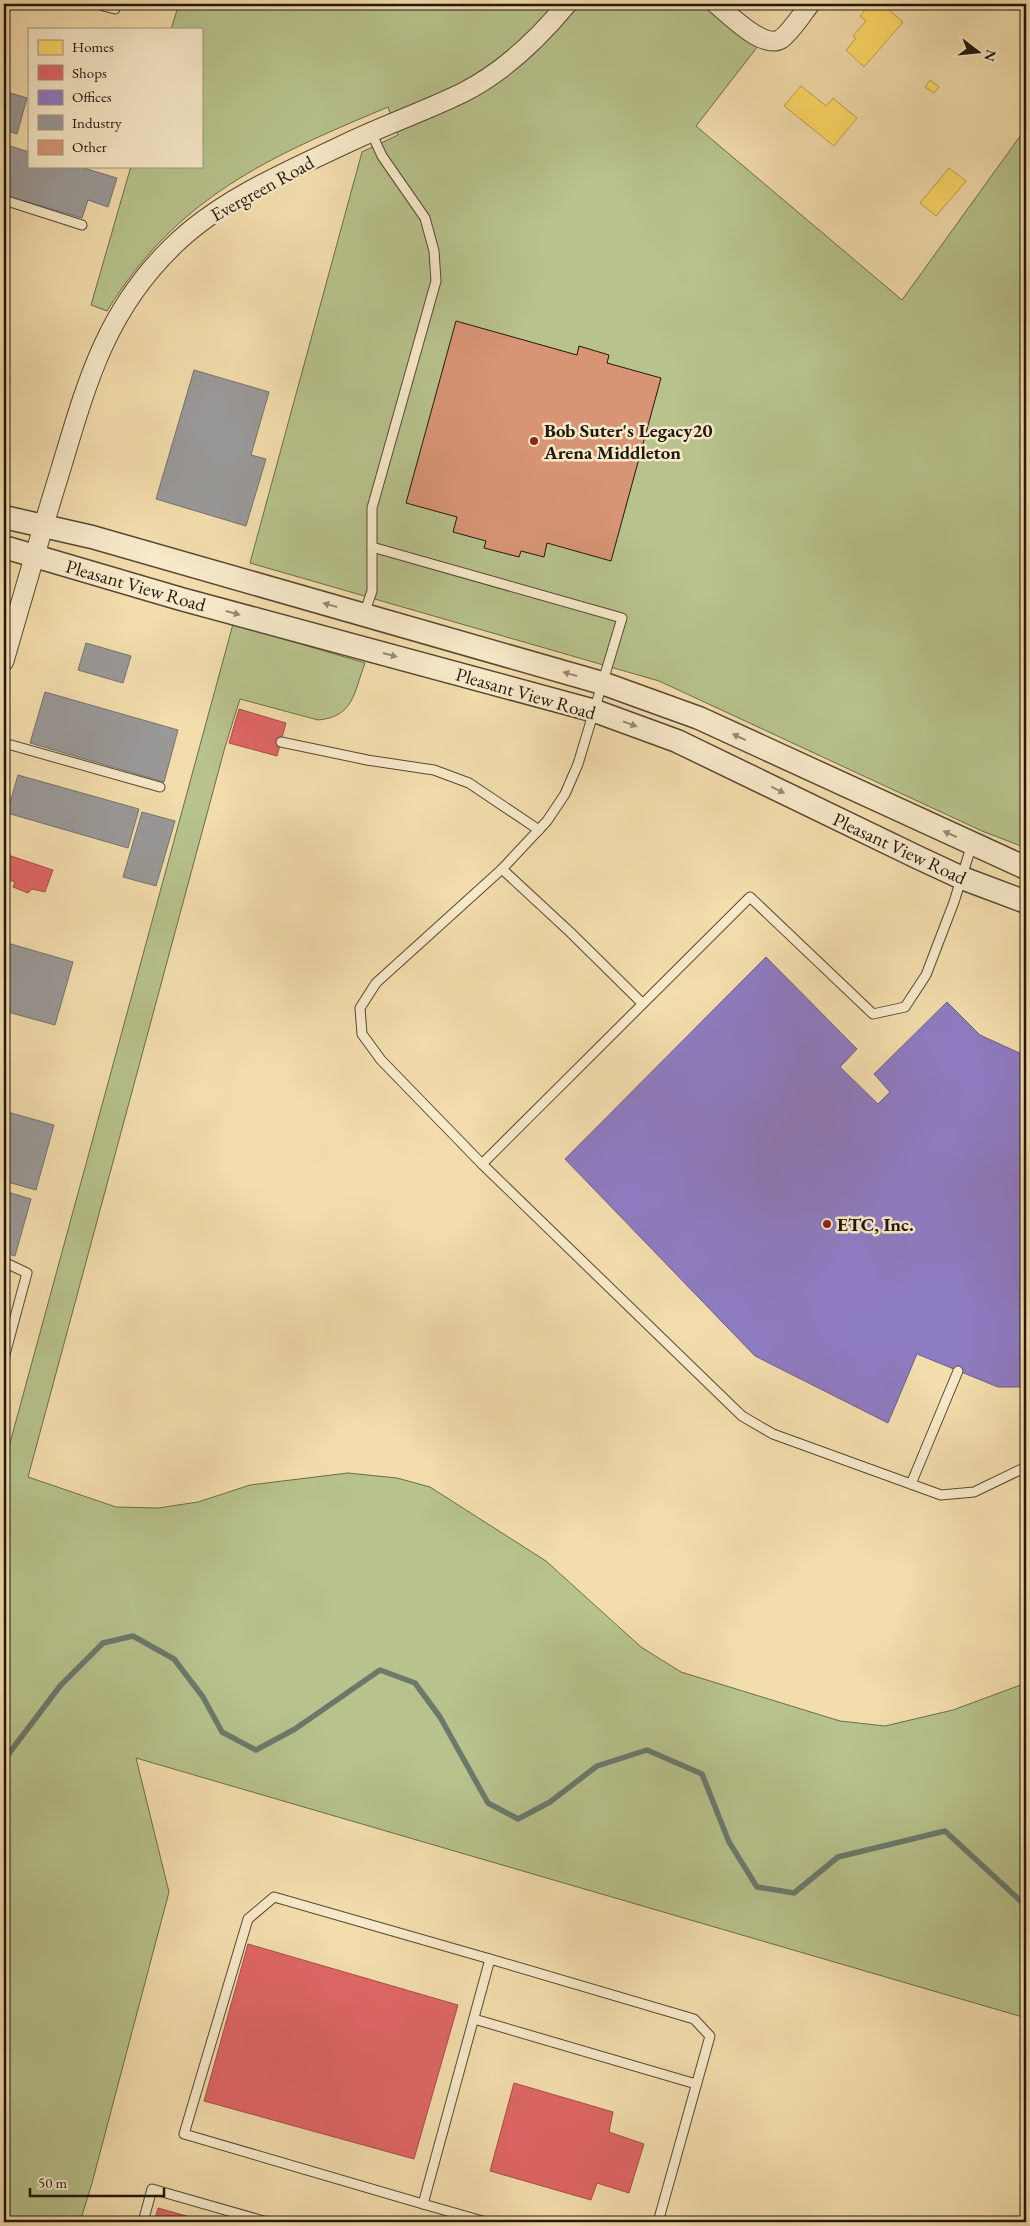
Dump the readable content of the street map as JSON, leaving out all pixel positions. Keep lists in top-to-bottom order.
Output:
{
  "streets": {
    "street": ["Evergreen Road", "Pleasant View Road"]
  },
  "crossings": [
    ["Evergreen Road", "Pleasant View Road"]
  ],
  "places": ["Bob Suter's Legacy20 Arena Middleton", "ETC, Inc."],
  "legend": [
    "Homes",
    "Shops",
    "Offices",
    "Industry",
    "Other"
  ],
  "scale_bar": "50 m",
  "north": "right"
}
